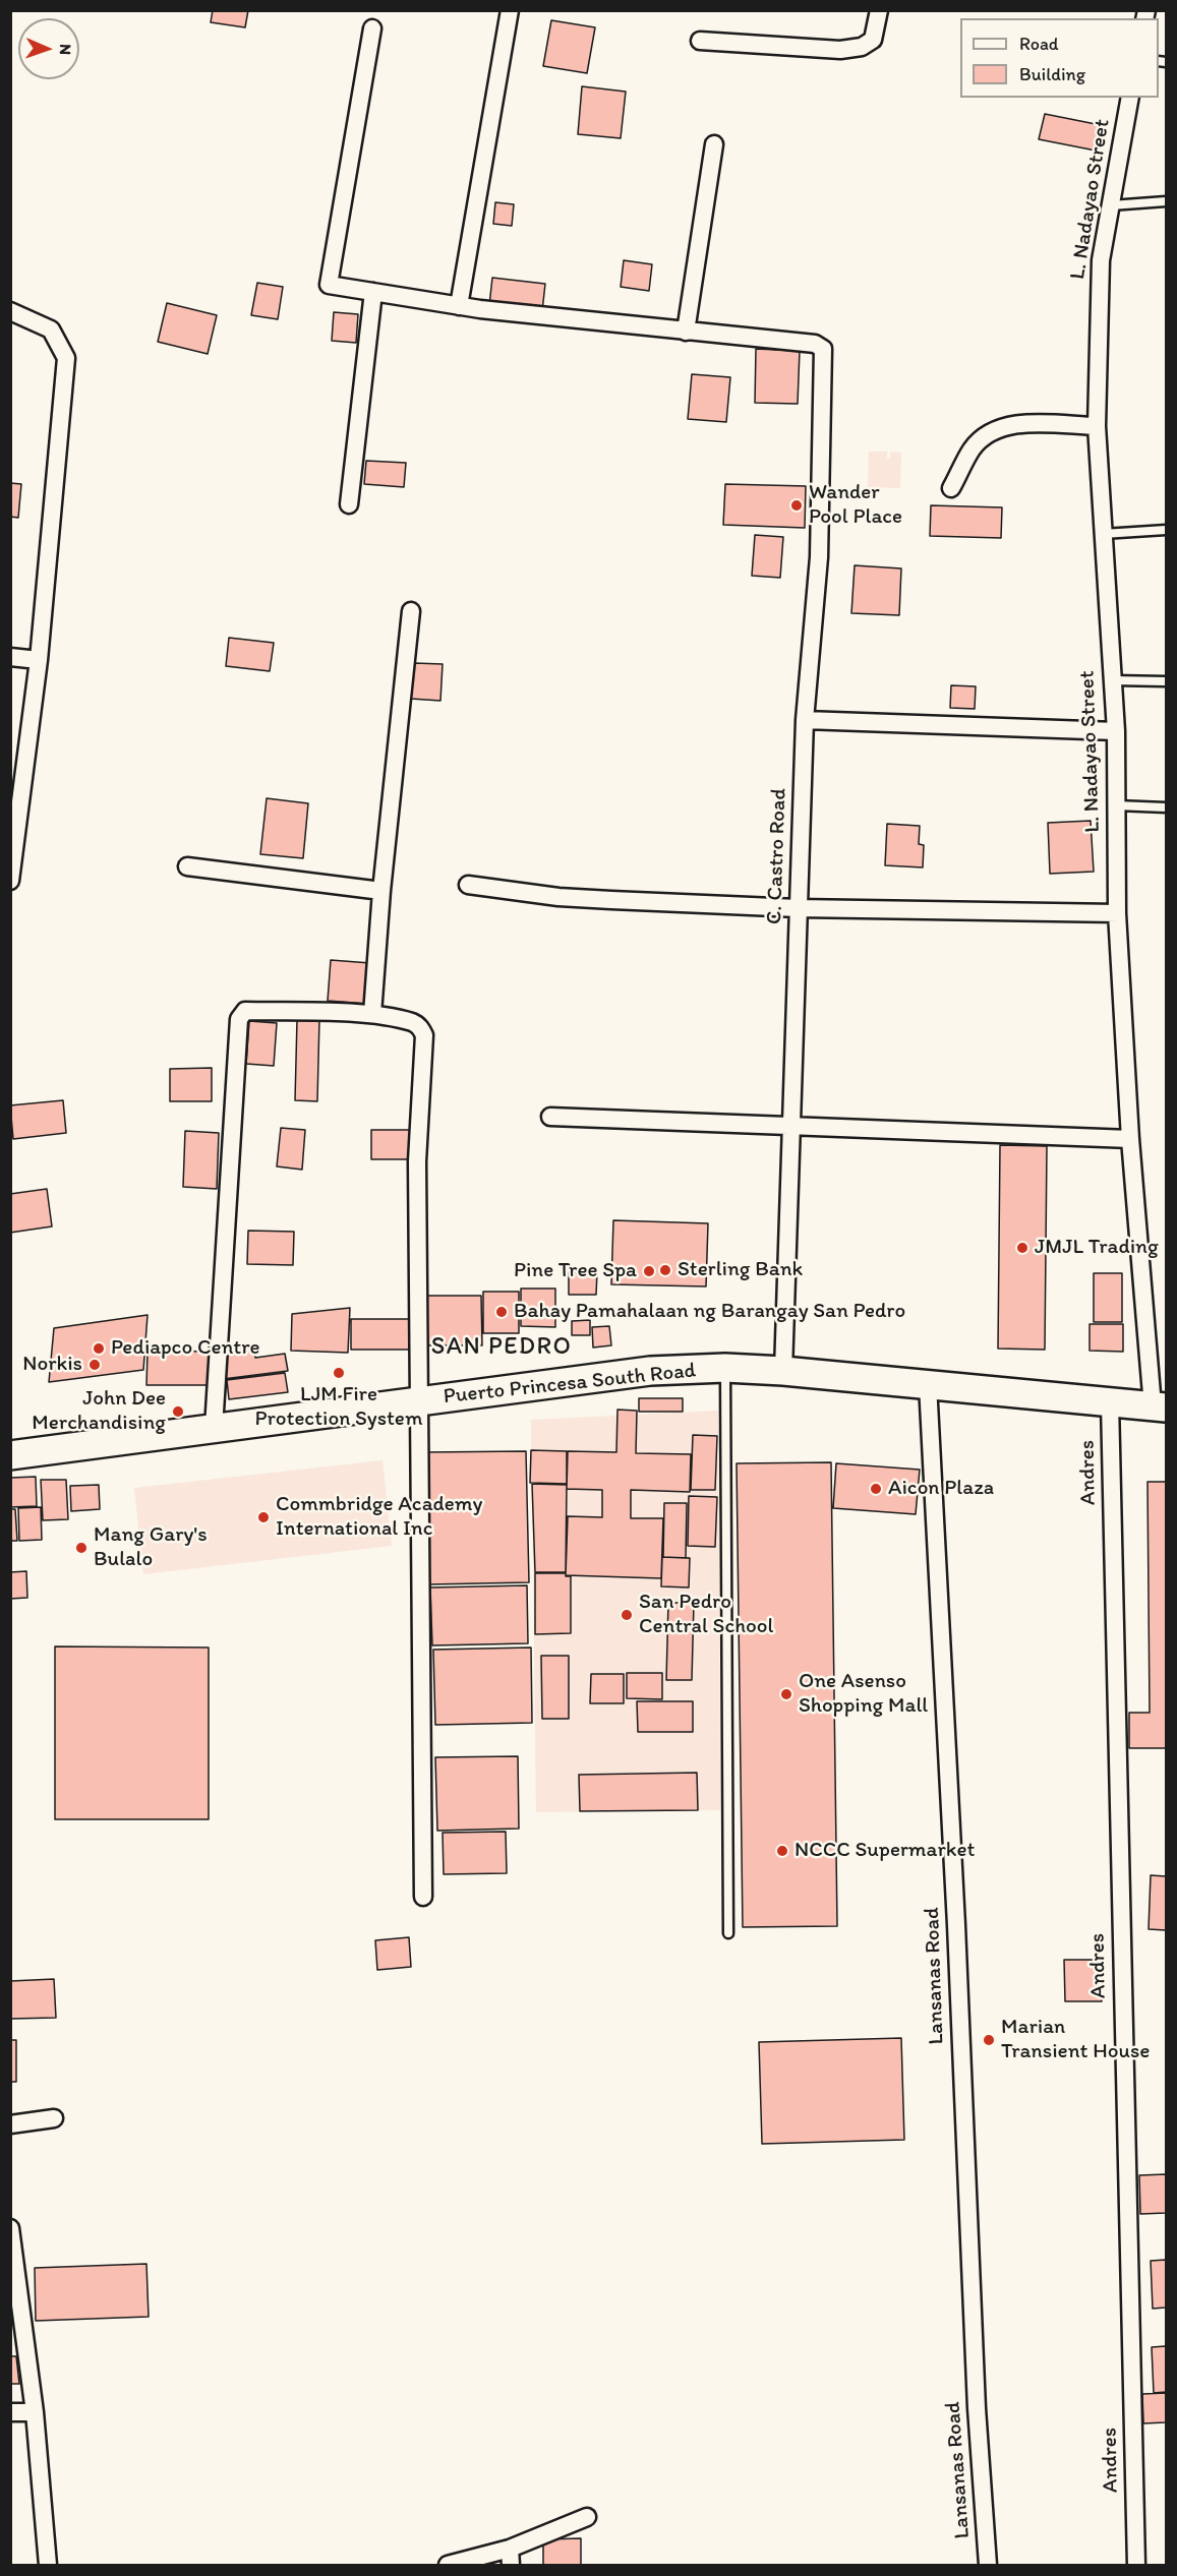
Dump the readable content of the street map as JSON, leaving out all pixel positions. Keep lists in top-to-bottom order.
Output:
{
  "streets": {
    "main road": ["Puerto Princesa South Road"],
    "street": [
      "L. Nadayao Street",
      "C. Castro Road",
      "Andres",
      "Lansanas Road"
    ]
  },
  "crossings": [
    ["L. Nadayao Street", "Puerto Princesa South Road"],
    ["C. Castro Road", "Puerto Princesa South Road"],
    ["Puerto Princesa South Road", "Andres"],
    ["Puerto Princesa South Road", "Lansanas Road"]
  ],
  "districts": ["SAN PEDRO"],
  "places": [
    "Wander Pool Place",
    "JMJL Trading",
    "Sterling Bank",
    "Pine Tree Spa",
    "Bahay Pamahalaan ng Barangay San Pedro",
    "Pediapco Centre",
    "Norkis",
    "LJM Fire Protection System",
    "John Dee Merchandising",
    "Aicon Plaza",
    "Commbridge Academy International Inc",
    "Mang Gary's Bulalo",
    "San Pedro Central School",
    "One Asenso Shopping Mall",
    "NCCC Supermarket",
    "Marian Transient House"
  ],
  "legend": ["Road", "Building"],
  "north": "right"
}
